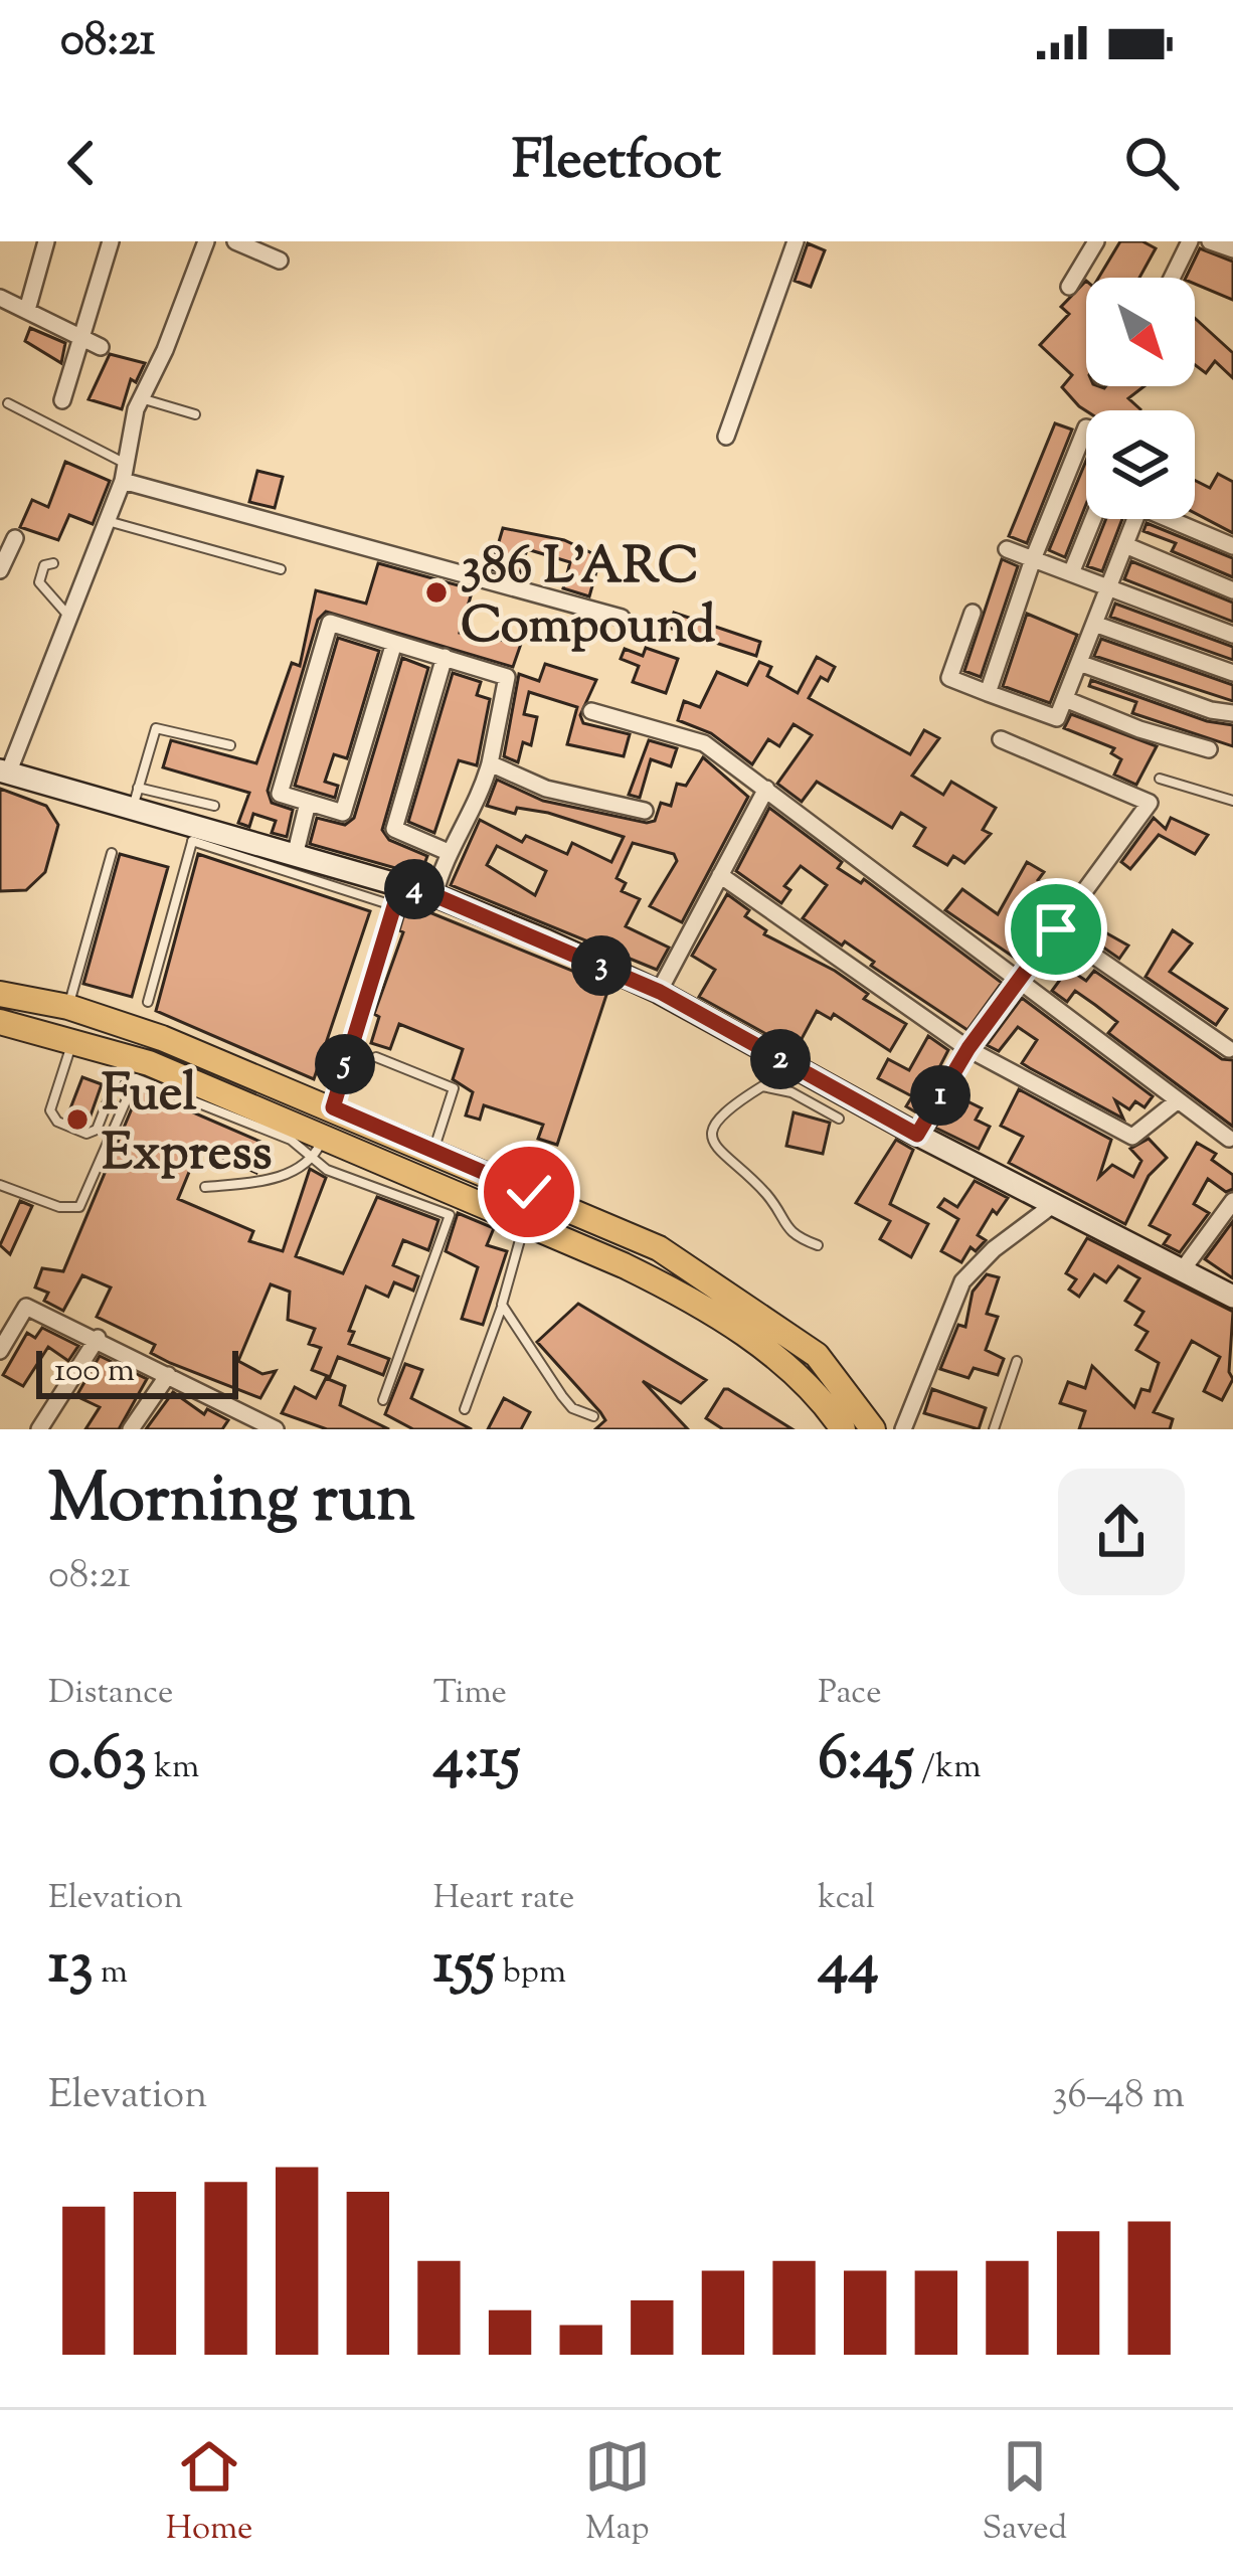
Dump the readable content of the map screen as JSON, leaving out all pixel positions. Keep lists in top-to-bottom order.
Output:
{
  "places": ["386 L'ARC Compound", "Fuel Express"],
  "scale_bar": "100 m",
  "north": "bottom right",
  "page": {
    "status": "08:21",
    "header": "Fleetfoot",
    "pins": [
      "4",
      "3",
      "2",
      "5",
      "1"
    ],
    "scale": "100 m",
    "heading": ["Morning run", "08:21"],
    "stats": [
      ["Distance", "0.63 km"],
      ["Time", "4:15"],
      ["Pace", "6:45 /km"],
      ["Elevation", "13 m"],
      ["Heart rate", "155 bpm"],
      ["kcal", "44"]
    ],
    "chart": ["Elevation", "36–48 m"],
    "tabs": ["Home", "Map", "Saved"]
  }
}
